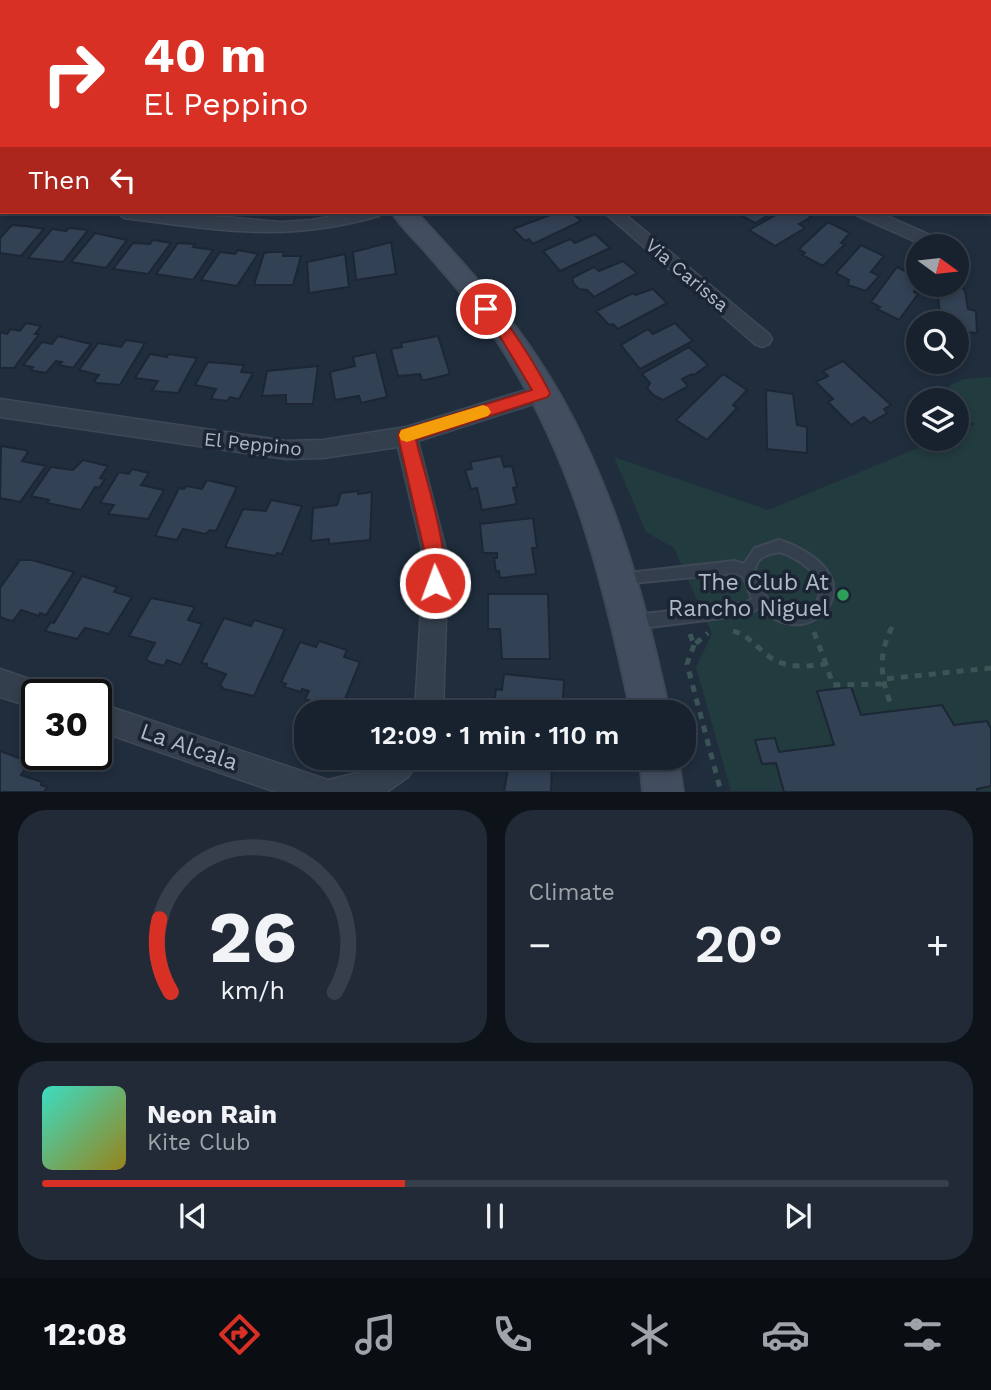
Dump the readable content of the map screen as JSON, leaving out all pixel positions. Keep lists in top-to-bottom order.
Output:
{
  "streets": {
    "street": ["Via Carissa", "El Peppino", "La Alcala"]
  },
  "places": ["The Club At Rancho Niguel"],
  "north": "right",
  "page": {
    "turn": ["40 m", "El Peppino"],
    "then": "Then",
    "limit": "30",
    "trip": "12:09 · 1 min · 110 m",
    "tile": "Climate",
    "heat": ["−", "20°", "+"],
    "song": ["Neon Rain", "Kite Club"],
    "tabs": "12:08",
    "gauge": ["26", "km/h"]
  }
}
